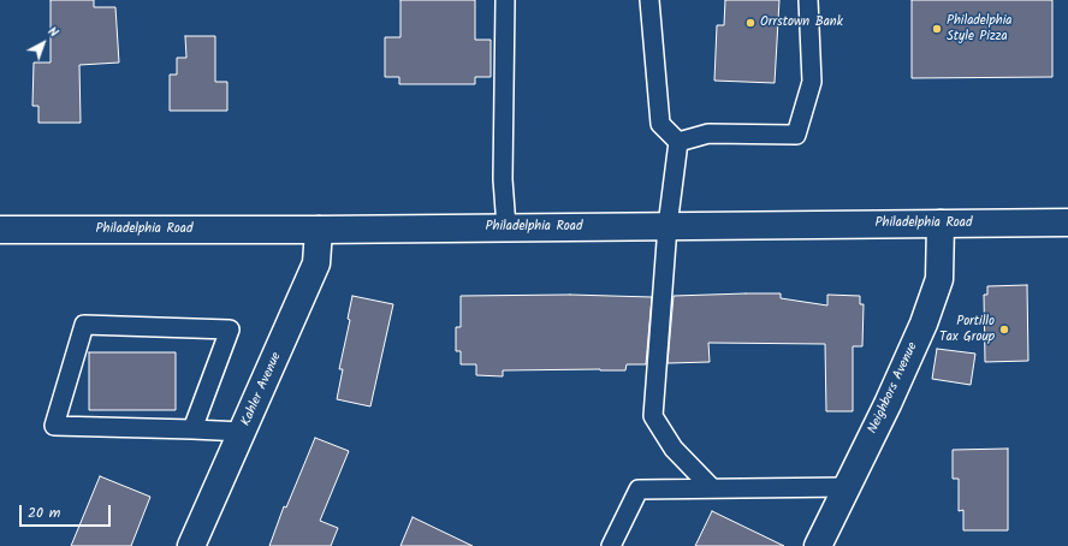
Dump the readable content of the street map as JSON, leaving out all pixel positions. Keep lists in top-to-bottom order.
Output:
{
  "streets": {
    "main road": ["Philadelphia Road", "Neighbors Avenue", "Kahler Avenue"]
  },
  "crossings": [
    ["Philadelphia Road", "Neighbors Avenue"],
    ["Philadelphia Road", "Kahler Avenue"]
  ],
  "places": ["Orrstown Bank", "Philadelphia Style Pizza", "Portillo Tax Group"],
  "scale_bar": "20 m",
  "north": "top right"
}
